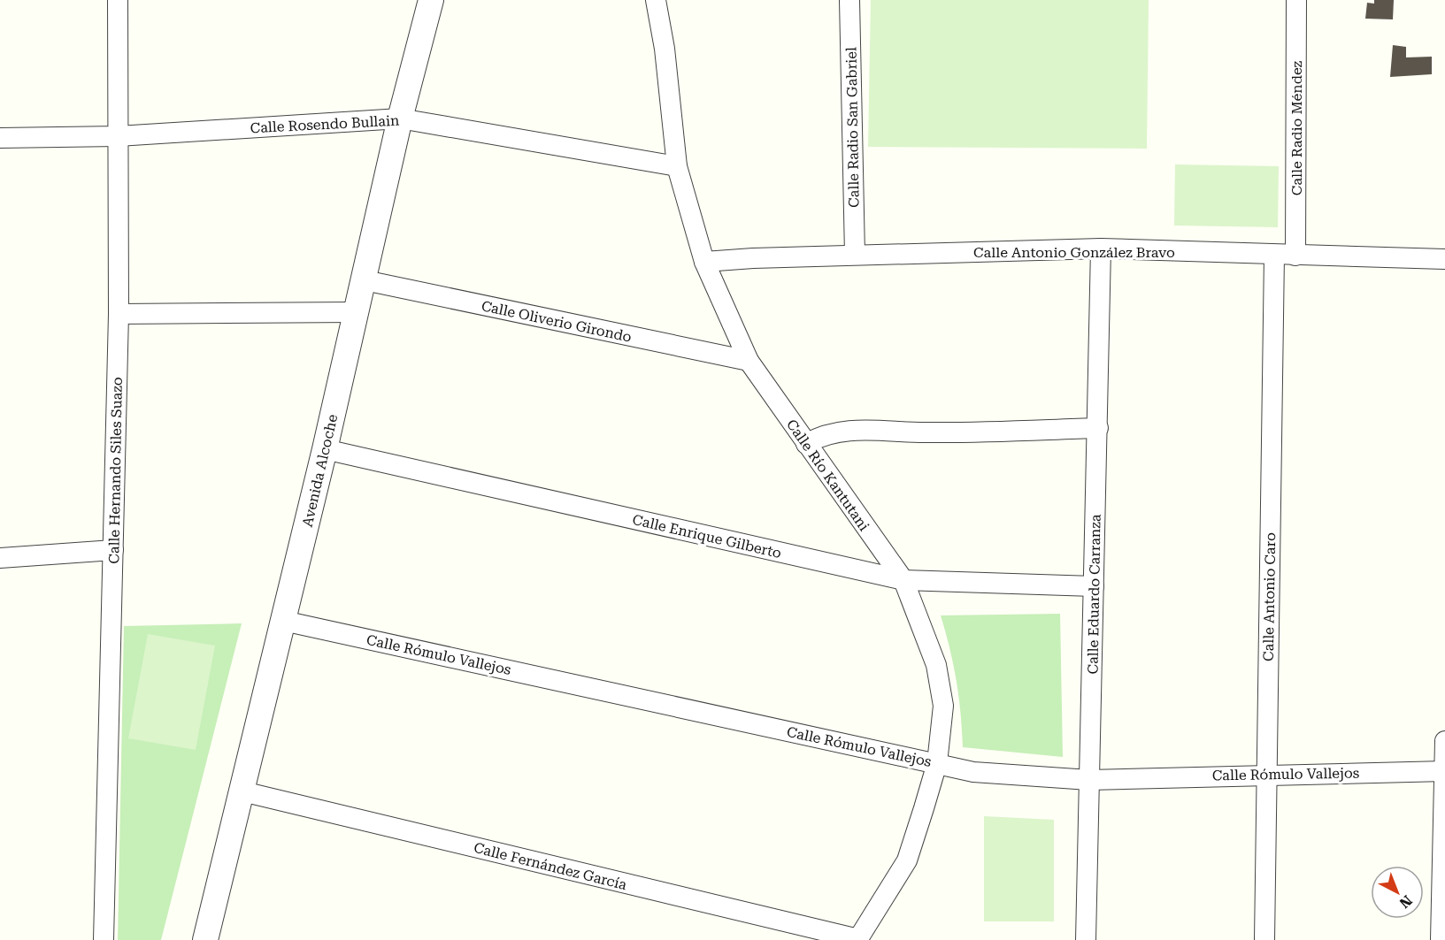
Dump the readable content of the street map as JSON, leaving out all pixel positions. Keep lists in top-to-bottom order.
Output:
{
  "streets": {
    "street": [
      "Calle Rosendo Bullain",
      "Calle Radio San Gabriel",
      "Calle Radio Méndez",
      "Calle Antonio González Bravo",
      "Calle Oliverio Girondo",
      "Calle Hernando Siles Suazo",
      "Avenida Alcoche",
      "Calle Río Kantutani",
      "Calle Enrique Gilberto",
      "Calle Eduardo Carranza",
      "Calle Antonio Caro",
      "Calle Rómulo Vallejos",
      "Calle Fernández García"
    ]
  },
  "crossings": [
    ["Calle Rosendo Bullain", "Calle Hernando Siles Suazo"],
    ["Calle Rosendo Bullain", "Avenida Alcoche"],
    ["Calle Rosendo Bullain", "Calle Río Kantutani"],
    ["Calle Radio San Gabriel", "Calle Antonio González Bravo"],
    ["Calle Radio Méndez", "Calle Antonio González Bravo"],
    ["Calle Antonio González Bravo", "Calle Río Kantutani"],
    ["Calle Antonio González Bravo", "Calle Eduardo Carranza"],
    ["Calle Antonio González Bravo", "Calle Antonio Caro"],
    ["Calle Oliverio Girondo", "Avenida Alcoche"],
    ["Calle Oliverio Girondo", "Calle Río Kantutani"],
    ["Avenida Alcoche", "Calle Enrique Gilberto"],
    ["Avenida Alcoche", "Calle Rómulo Vallejos"],
    ["Avenida Alcoche", "Calle Fernández García"],
    ["Calle Río Kantutani", "Calle Enrique Gilberto"],
    ["Calle Río Kantutani", "Calle Rómulo Vallejos"],
    ["Calle Río Kantutani", "Calle Fernández García"],
    ["Calle Enrique Gilberto", "Calle Eduardo Carranza"],
    ["Calle Eduardo Carranza", "Calle Rómulo Vallejos"],
    ["Calle Antonio Caro", "Calle Rómulo Vallejos"]
  ],
  "north": "bottom right"
}
